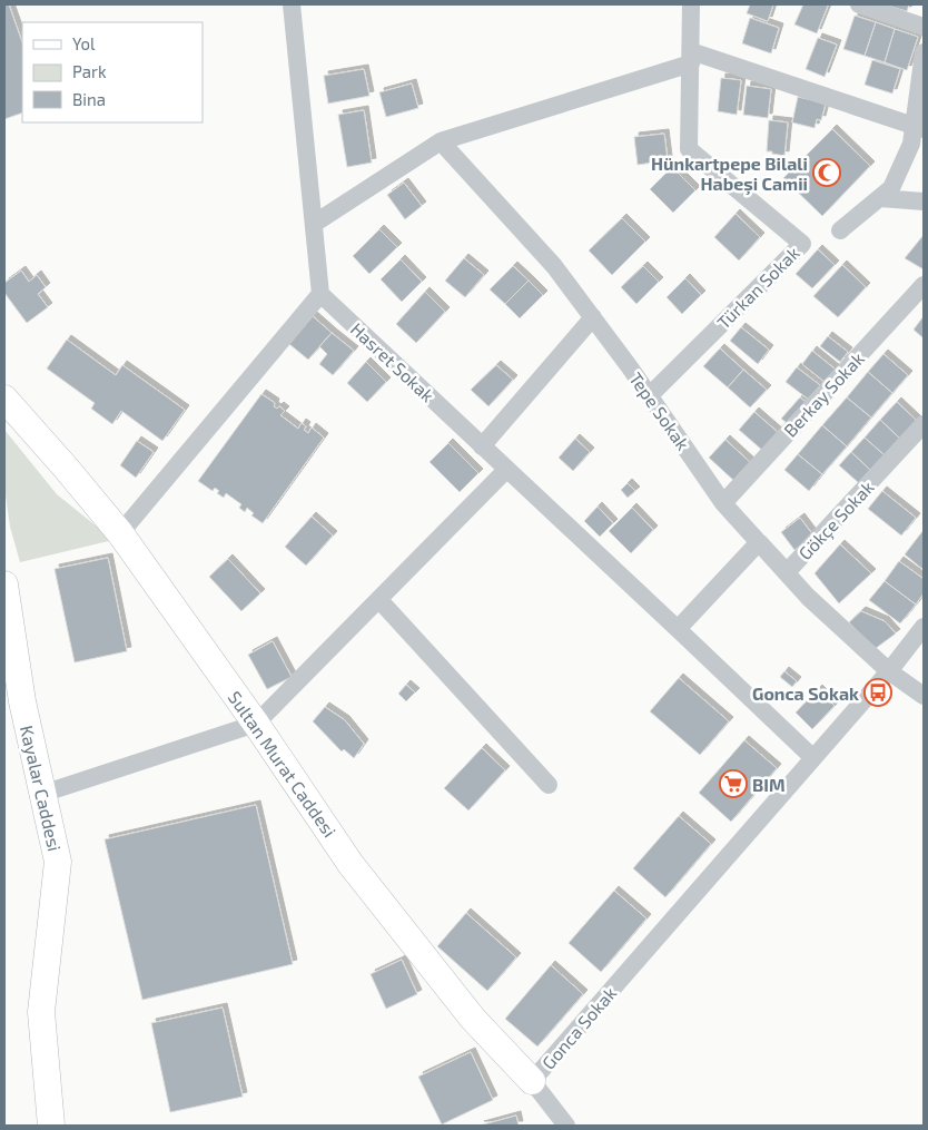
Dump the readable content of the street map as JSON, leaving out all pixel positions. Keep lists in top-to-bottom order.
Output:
{
  "streets": {
    "street": [
      "Türkan Sokak",
      "Hasret Sokak",
      "Berkay Sokak",
      "Tepe Sokak",
      "Gökçe Sokak",
      "Sultan Murat Caddesi",
      "Kayalar Caddesi",
      "Gonca Sokak"
    ]
  },
  "crossings": [
    ["Türkan Sokak", "Tepe Sokak"],
    ["Hasret Sokak", "Gökçe Sokak"],
    ["Hasret Sokak", "Gonca Sokak"],
    ["Berkay Sokak", "Tepe Sokak"],
    ["Tepe Sokak", "Gökçe Sokak"],
    ["Tepe Sokak", "Gonca Sokak"],
    ["Sultan Murat Caddesi", "Gonca Sokak"]
  ],
  "places": {
    "mosque": ["Hünkartpepe Bilali Habeşi Camii"],
    "bus stop": ["Gonca Sokak"],
    "supermarket": ["BIM"]
  },
  "legend": ["Yol", "Park", "Bina"]
}
